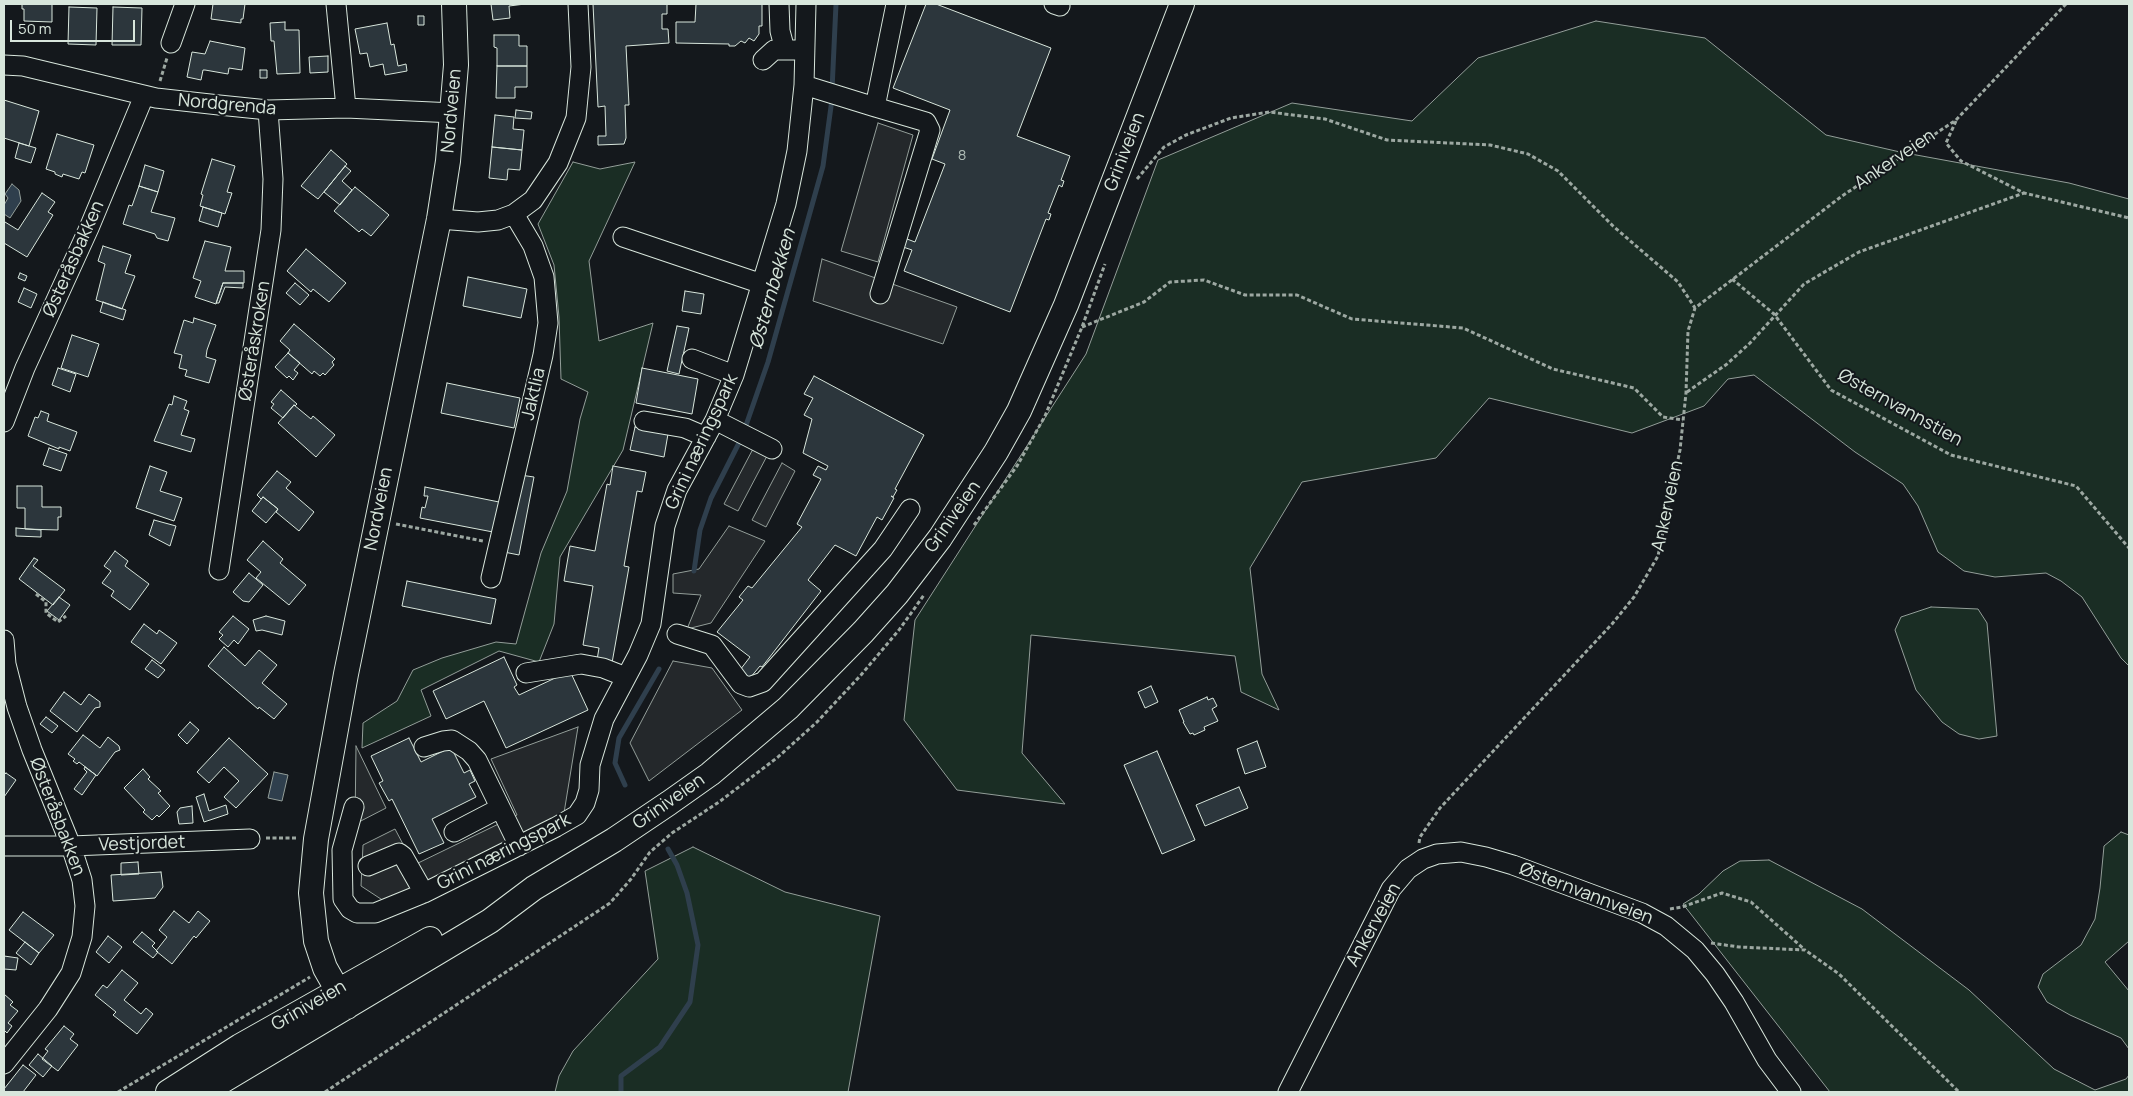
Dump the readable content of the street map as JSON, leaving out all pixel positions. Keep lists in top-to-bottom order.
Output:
{
  "streets": {
    "main road": ["Nordveien", "Griniveien"],
    "street": [
      "Nordgrenda",
      "Ankerveien",
      "Østeråsbakken",
      "Østeråskroken",
      "Jaktlia",
      "Grini næringspark",
      "Vestjordet",
      "Østernvannveien"
    ],
    "path": ["Østernvannstien"]
  },
  "crossings": [
    ["Nordgrenda", "Nordveien"],
    ["Nordgrenda", "Østeråsbakken"],
    ["Nordgrenda", "Østeråskroken"],
    ["Nordveien", "Griniveien"],
    ["Ankerveien", "Østernvannstien"],
    ["Ankerveien", "Østernvannveien"],
    ["Østeråsbakken", "Vestjordet"]
  ],
  "water": ["Østernbekken"],
  "house_numbers": ["8"],
  "scale_bar": "50 m"
}
